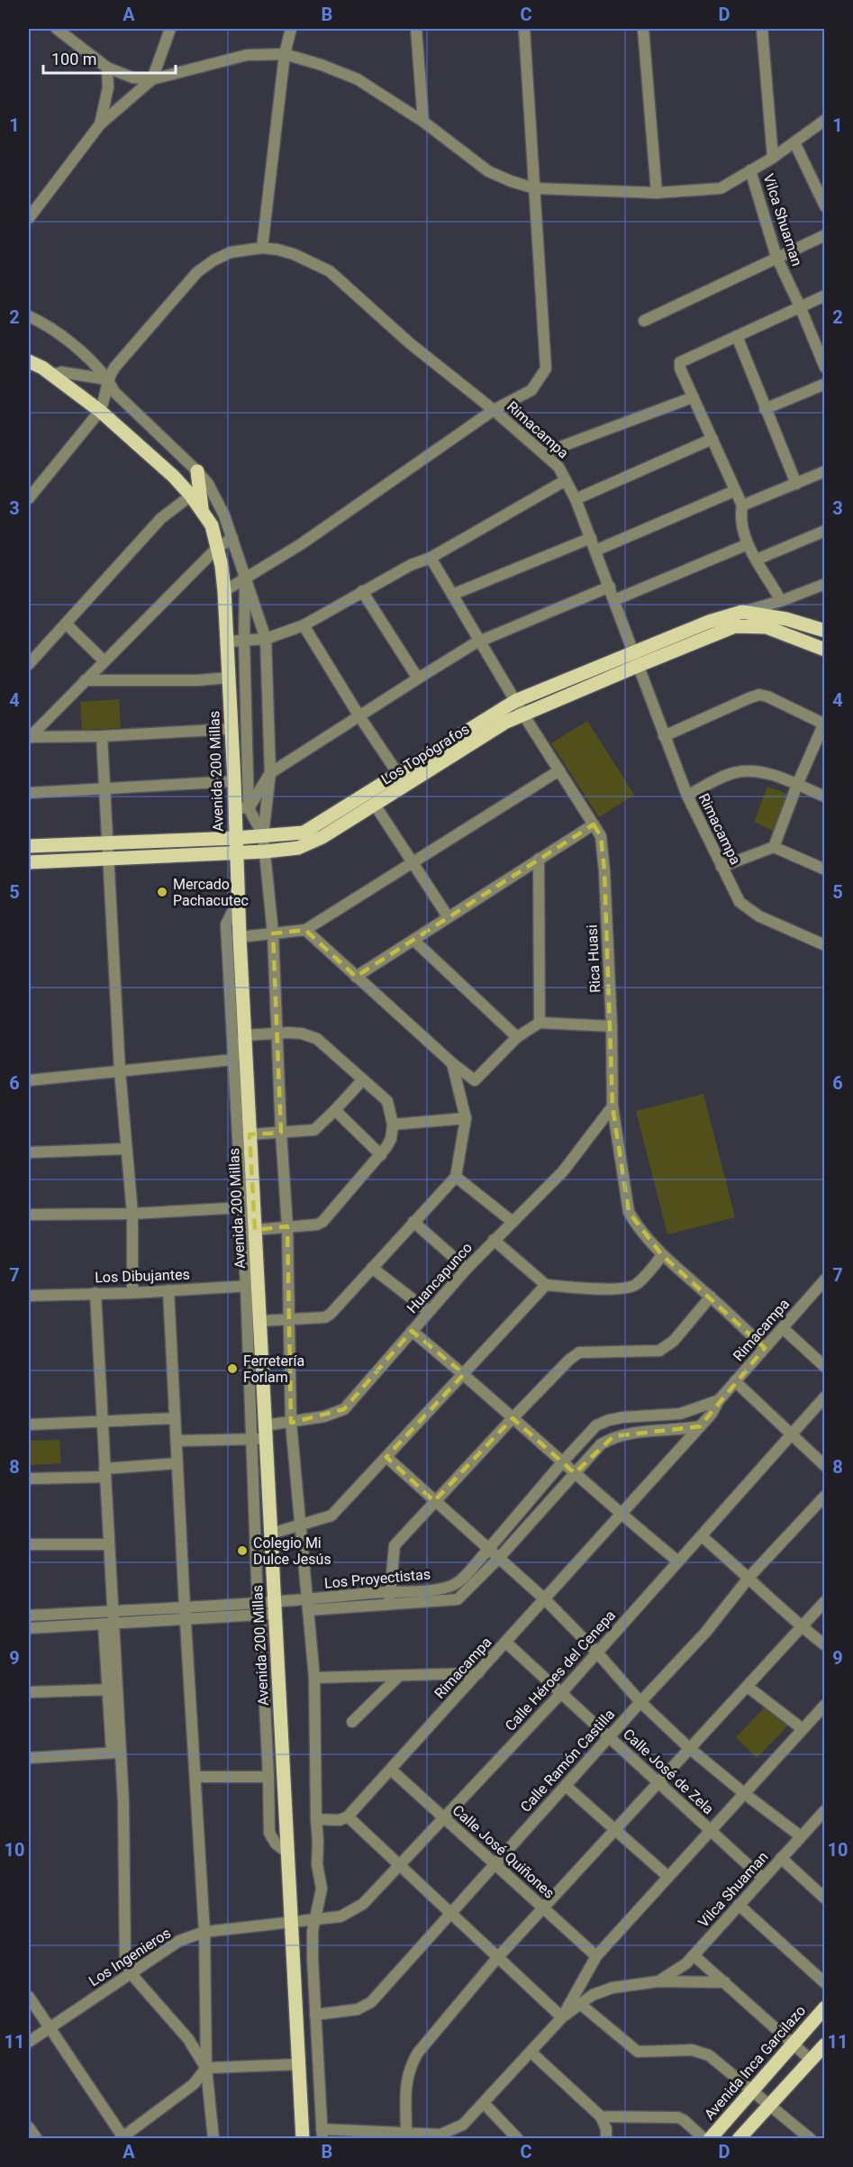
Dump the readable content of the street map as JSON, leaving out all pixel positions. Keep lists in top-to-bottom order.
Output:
{
  "streets": {
    "main road": ["Los Topógrafos", "Avenida 200 Millas", "Avenida Inca Garcilazo"],
    "street": [
      "Vilca Shuaman",
      "Rimacampa",
      "Rica Huasi",
      "Los Dibujantes",
      "Huancapunco",
      "Los Proyectistas",
      "Calle Héroes del Cenepa",
      "Calle Ramón Castilla",
      "Calle José de Zela",
      "Calle José Quiñones",
      "Los Ingenieros"
    ]
  },
  "crossings": [
    ["Vilca Shuaman", "Calle José de Zela"],
    ["Rimacampa", "Los Topógrafos"],
    ["Rimacampa", "Avenida 200 Millas"],
    ["Rimacampa", "Rica Huasi"],
    ["Rimacampa", "Los Proyectistas"],
    ["Rimacampa", "Calle José de Zela"],
    ["Rimacampa", "Calle José Quiñones"],
    ["Los Topógrafos", "Avenida 200 Millas"],
    ["Los Topógrafos", "Rica Huasi"],
    ["Avenida 200 Millas", "Los Dibujantes"],
    ["Avenida 200 Millas", "Huancapunco"],
    ["Avenida 200 Millas", "Los Proyectistas"],
    ["Avenida 200 Millas", "Calle Héroes del Cenepa"],
    ["Avenida 200 Millas", "Los Ingenieros"],
    ["Rica Huasi", "Huancapunco"],
    ["Calle Héroes del Cenepa", "Calle José de Zela"],
    ["Calle Héroes del Cenepa", "Calle José Quiñones"],
    ["Calle Héroes del Cenepa", "Los Ingenieros"],
    ["Calle Ramón Castilla", "Calle José de Zela"],
    ["Calle Ramón Castilla", "Calle José Quiñones"]
  ],
  "places": ["Mercado Pachacutec", "Ferretería Forlam", "Colegio Mi Dulce Jesús"],
  "scale_bar": "100 m",
  "grid": {
    "columns": [
      "A",
      "B",
      "C",
      "D"
    ],
    "rows": [
      "1",
      "2",
      "3",
      "4",
      "5",
      "6",
      "7",
      "8",
      "9",
      "10",
      "11"
    ]
  }
}
